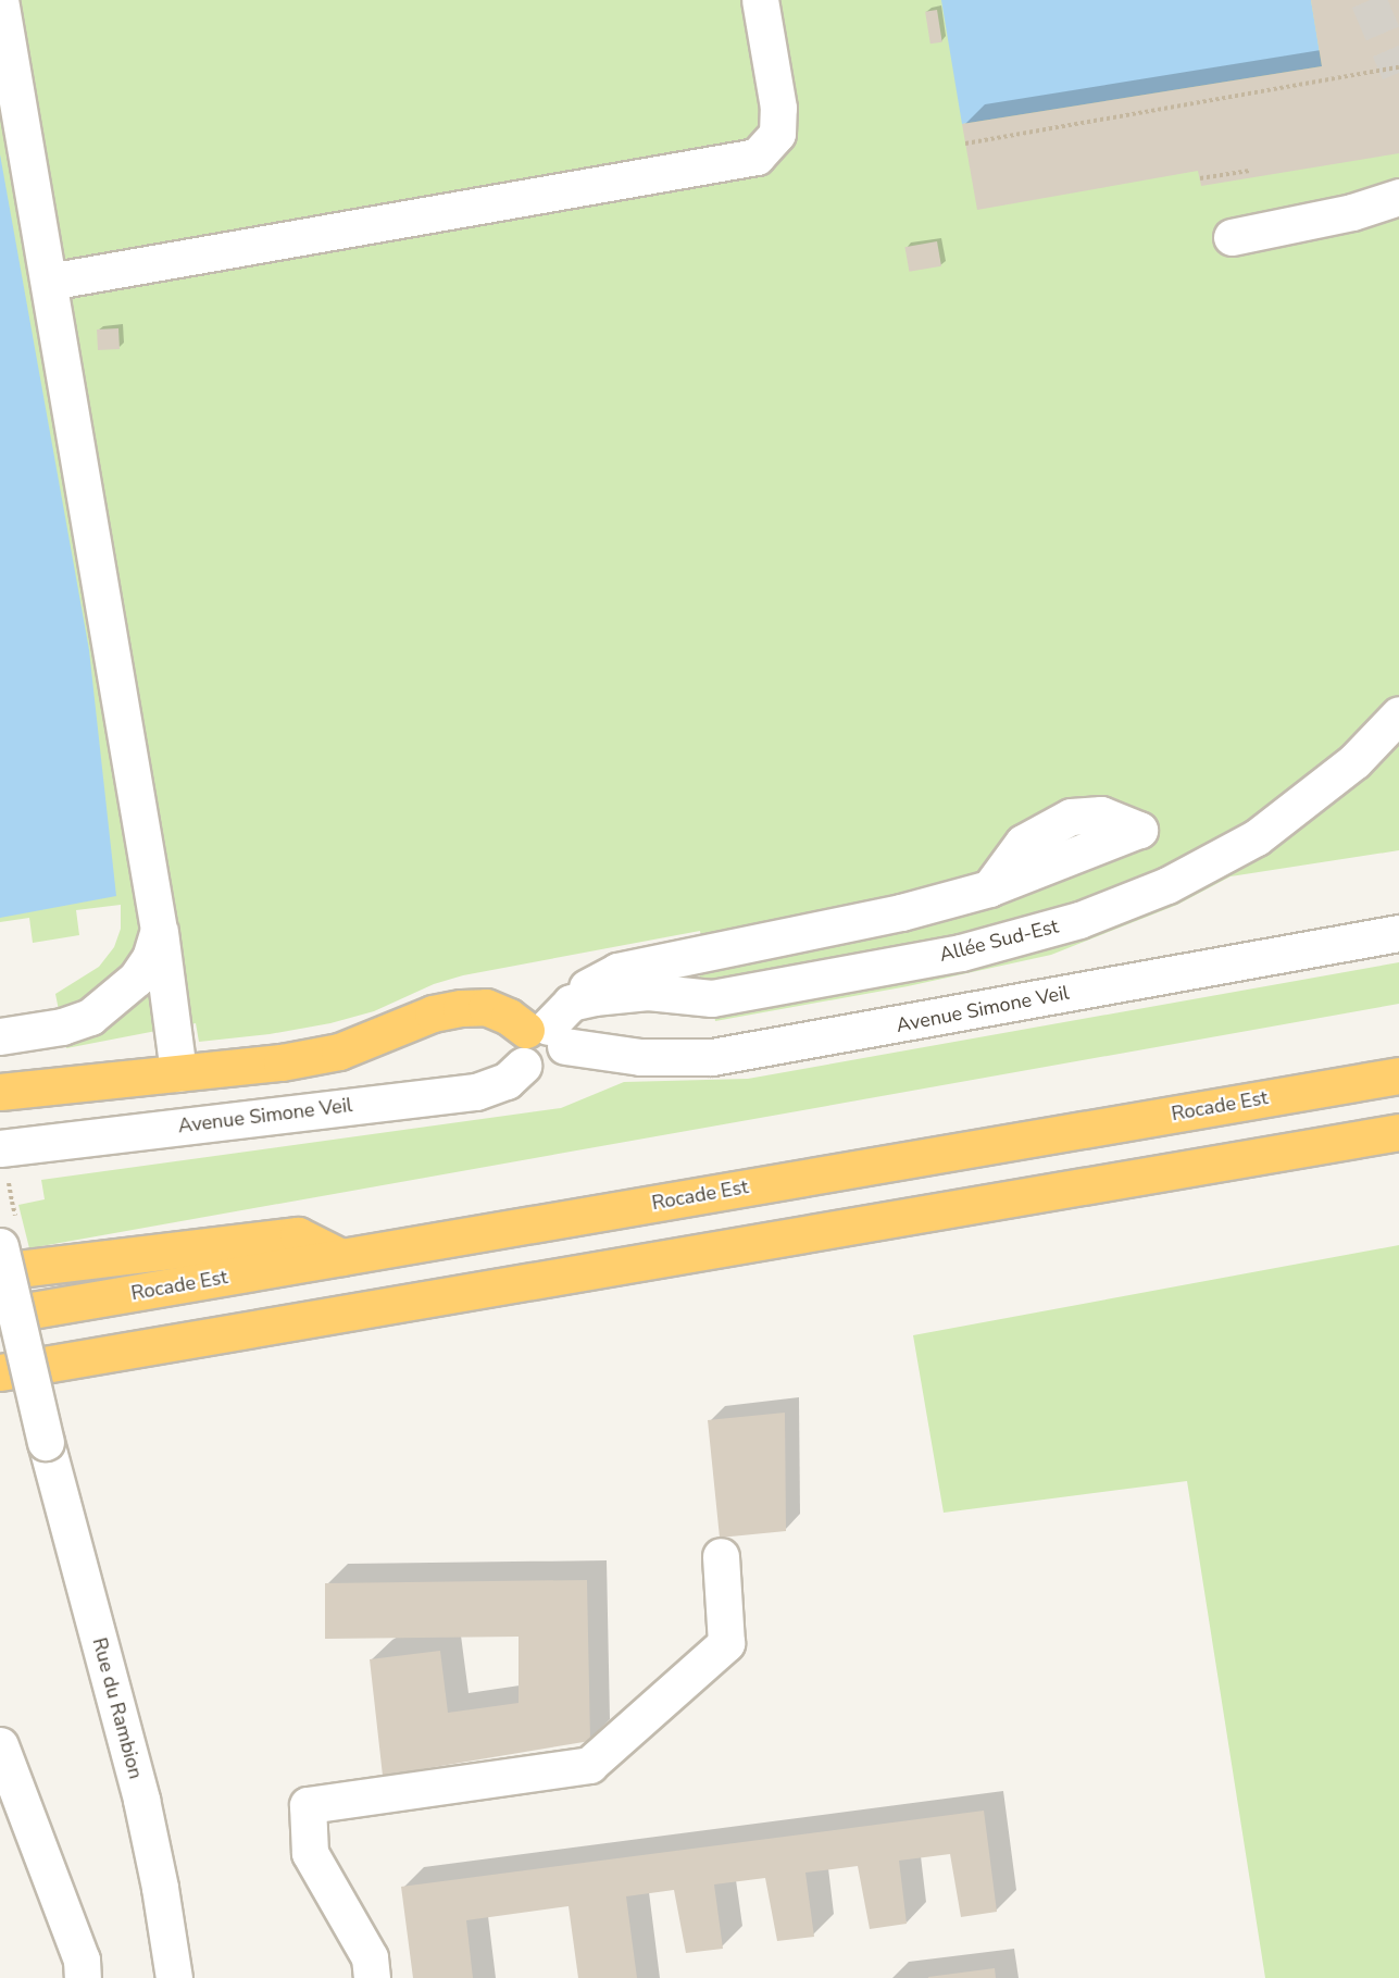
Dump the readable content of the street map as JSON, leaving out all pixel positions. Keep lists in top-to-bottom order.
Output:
{
  "streets": {
    "highway": ["Rocade Est"],
    "street": ["Allée Sud-Est", "Avenue Simone Veil", "Rue du Rambion"]
  },
  "crossings": [
    ["Allée Sud-Est", "Avenue Simone Veil"]
  ]
}
